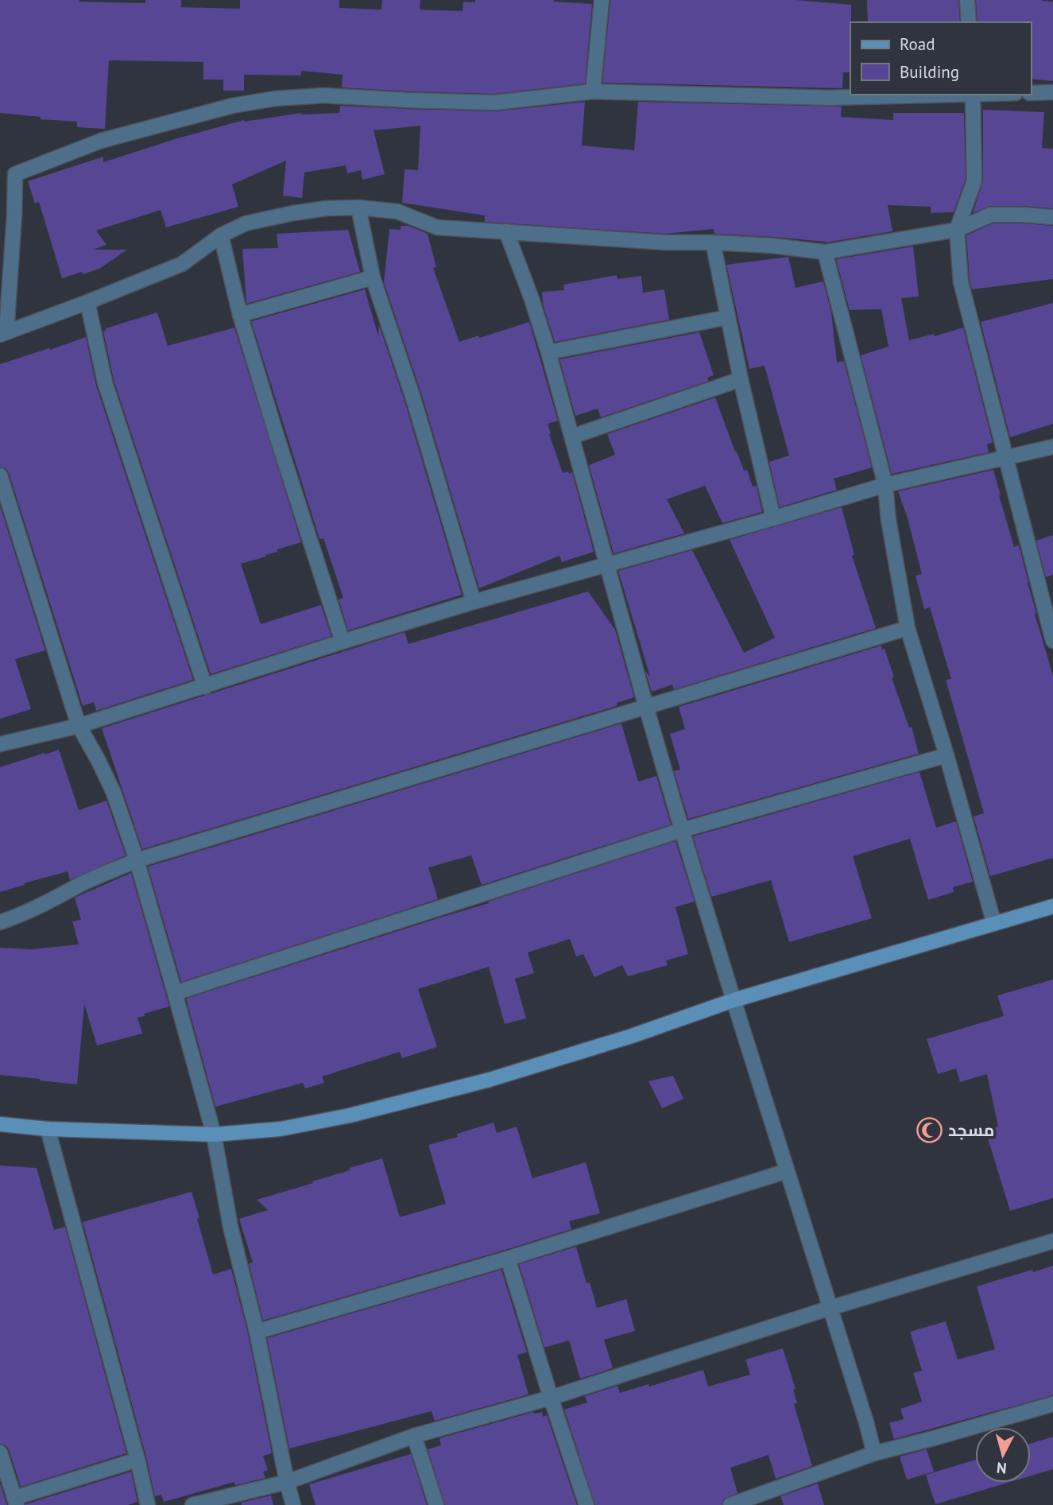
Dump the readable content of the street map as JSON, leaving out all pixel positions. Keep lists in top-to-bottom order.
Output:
{
  "places": {
    "mosque": ["مسجد"]
  },
  "legend": ["Road", "Building"],
  "north": "bottom"
}
